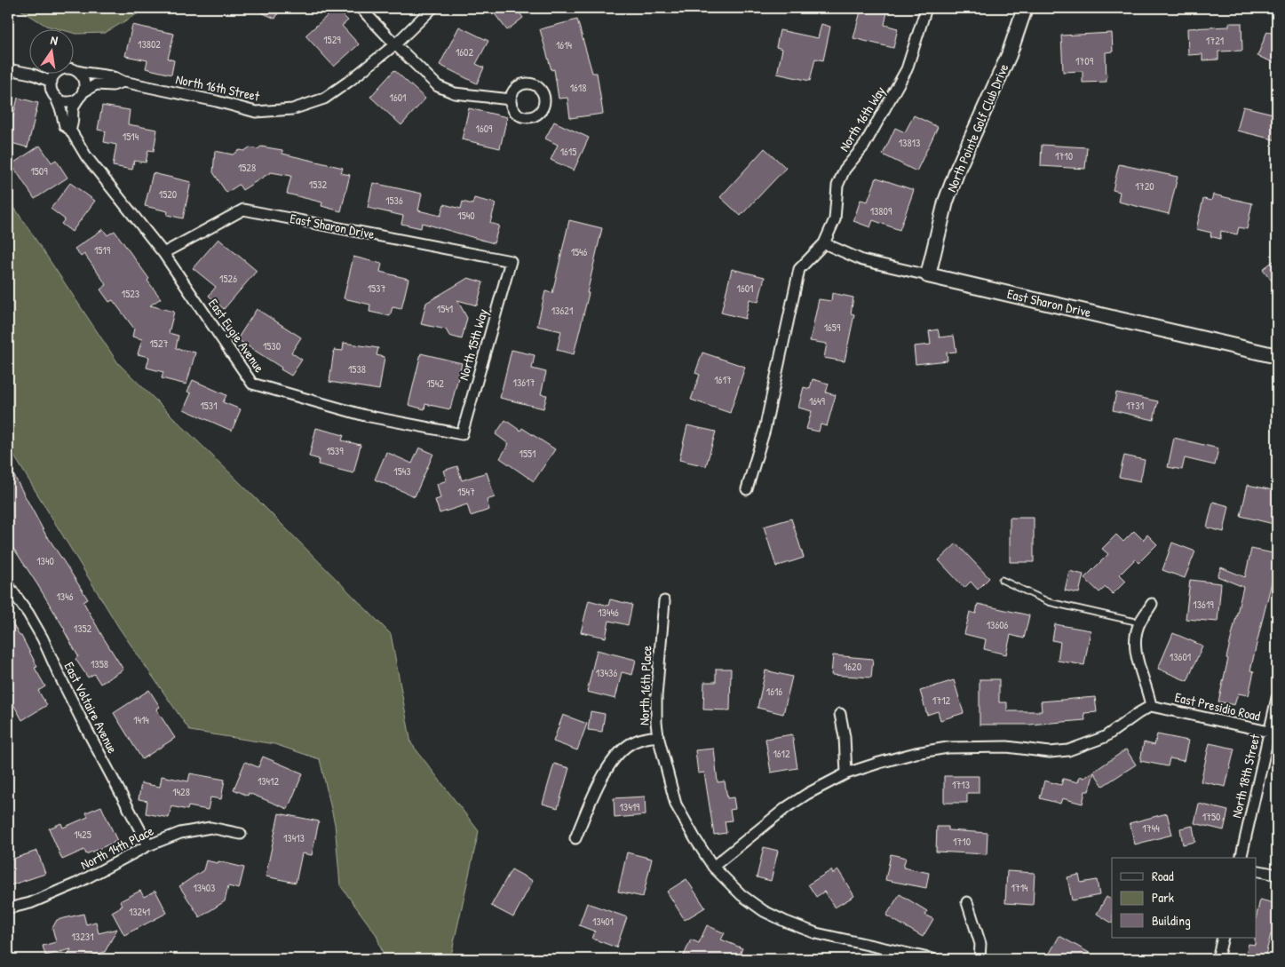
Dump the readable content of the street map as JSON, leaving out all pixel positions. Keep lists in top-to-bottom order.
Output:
{
  "streets": {
    "street": [
      "North 16th Street",
      "North 16th Way",
      "North Pointe Golf Club Drive",
      "East Sharon Drive",
      "East Eugie Avenue",
      "North 15th Way",
      "North 16th Place",
      "East Presidio Road",
      "East Voltaire Avenue",
      "North 18th Street",
      "North 14th Place"
    ]
  },
  "crossings": [
    ["North 16th Street", "East Eugie Avenue"],
    ["North 16th Way", "East Sharon Drive"],
    ["North Pointe Golf Club Drive", "East Sharon Drive"],
    ["East Sharon Drive", "East Eugie Avenue"],
    ["East Sharon Drive", "North 15th Way"],
    ["East Eugie Avenue", "North 15th Way"],
    ["East Presidio Road", "North 18th Street"],
    ["East Voltaire Avenue", "North 14th Place"]
  ],
  "house_numbers": [
    "1529",
    "1721",
    "13802",
    "1614",
    "1602",
    "1709",
    "1618",
    "1601",
    "1609",
    "1514",
    "13813",
    "1615",
    "1710",
    "1528",
    "1509",
    "1532",
    "1720",
    "1520",
    "1536",
    "13809",
    "1540",
    "1519",
    "1546",
    "1526",
    "1537",
    "1601",
    "1523",
    "1541",
    "13621",
    "1659",
    "1527",
    "1530",
    "1538",
    "1617",
    "13617",
    "1542",
    "1649",
    "1531",
    "1731",
    "1539",
    "1551",
    "1543",
    "1547",
    "1340",
    "1346",
    "13619",
    "13446",
    "13606",
    "1352",
    "13601",
    "1358",
    "1620",
    "13436",
    "1616",
    "1712",
    "1414",
    "1612",
    "13412",
    "1713",
    "1428",
    "13419",
    "1750",
    "1744",
    "1425",
    "13413",
    "1710",
    "13403",
    "1714",
    "13241",
    "13401",
    "13231"
  ],
  "legend": ["Road", "Park", "Building"],
  "north": "top"
}
